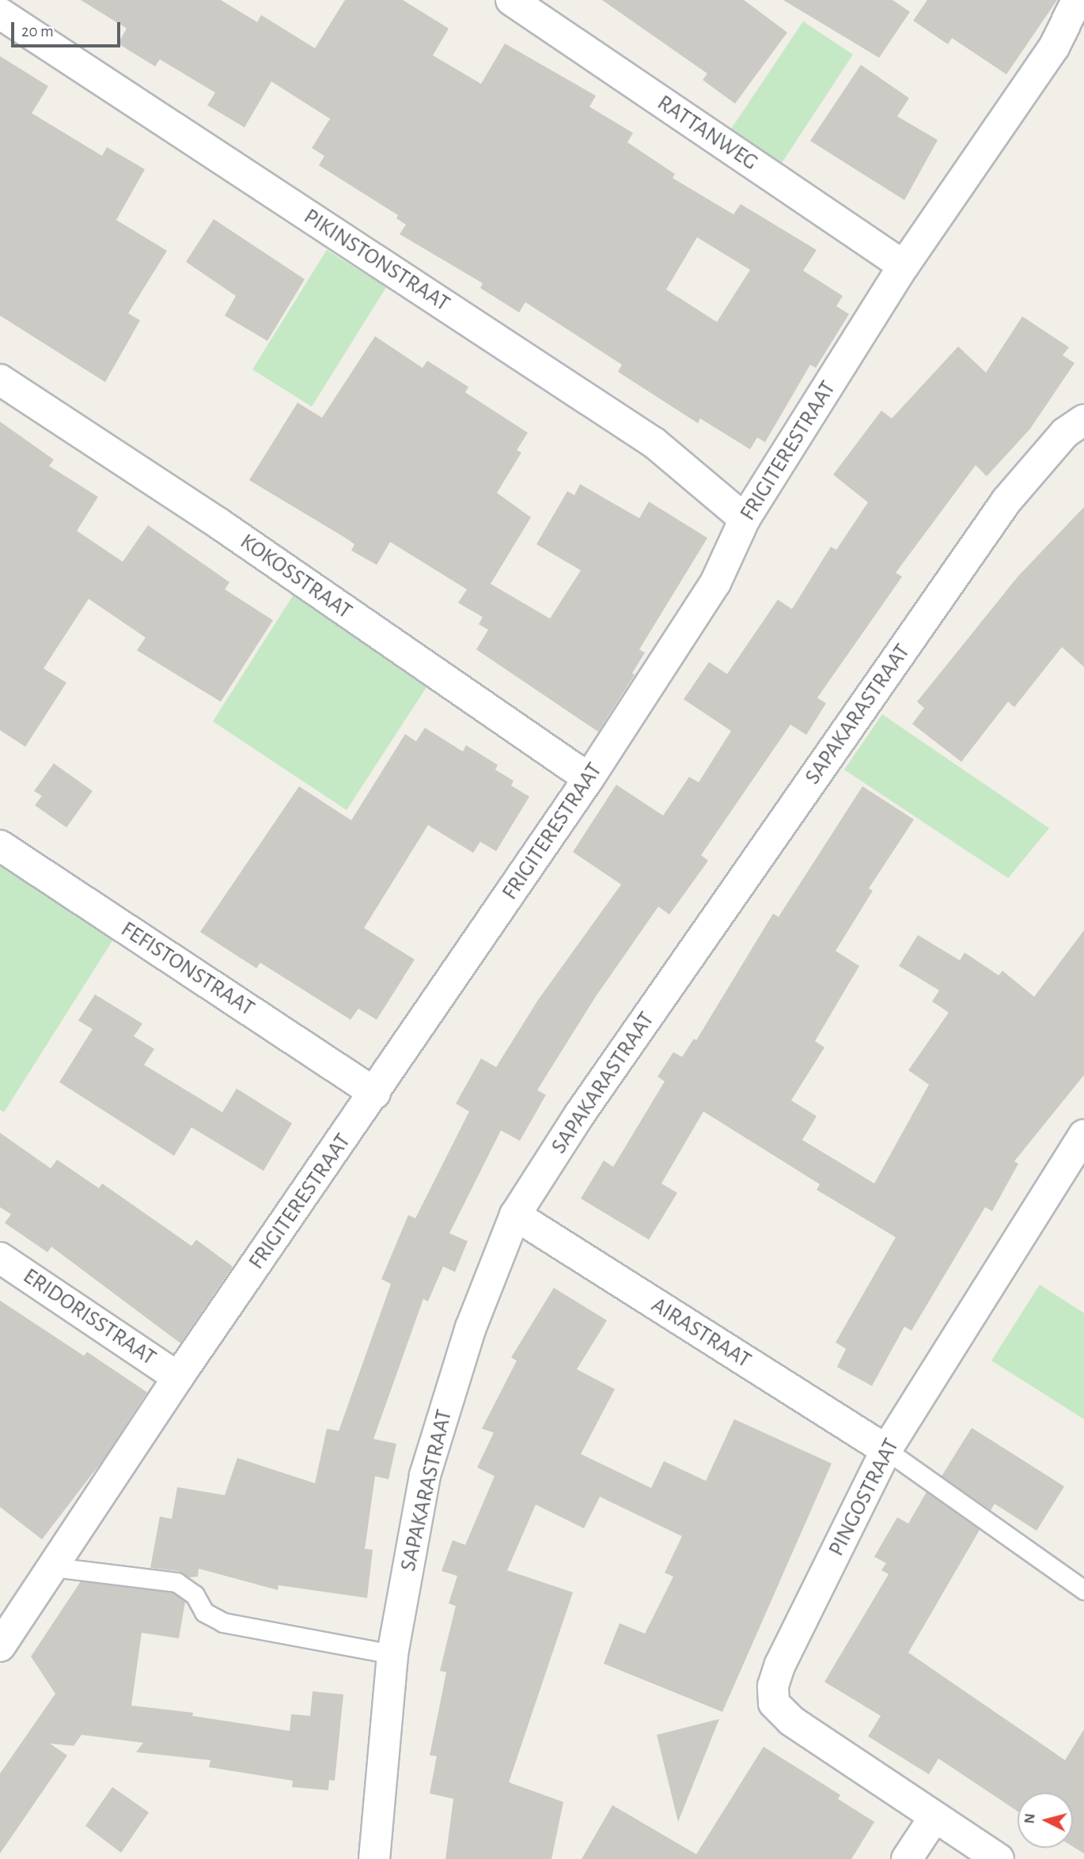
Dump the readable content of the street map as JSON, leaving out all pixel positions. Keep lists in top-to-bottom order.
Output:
{
  "streets": {
    "street": [
      "RATTANWEG",
      "PIKINSTONSTRAAT",
      "FRIGITERESTRAAT",
      "KOKOSSTRAAT",
      "SAPAKARASTRAAT",
      "FEFISTONSTRAAT",
      "ERIDORISSTRAAT",
      "AIRASTRAAT",
      "PINGOSTRAAT"
    ]
  },
  "crossings": [
    ["RATTANWEG", "FRIGITERESTRAAT"],
    ["PIKINSTONSTRAAT", "FRIGITERESTRAAT"],
    ["FRIGITERESTRAAT", "KOKOSSTRAAT"],
    ["FRIGITERESTRAAT", "FEFISTONSTRAAT"],
    ["FRIGITERESTRAAT", "ERIDORISSTRAAT"],
    ["SAPAKARASTRAAT", "AIRASTRAAT"],
    ["AIRASTRAAT", "PINGOSTRAAT"]
  ],
  "scale_bar": "20 m",
  "north": "left"
}
